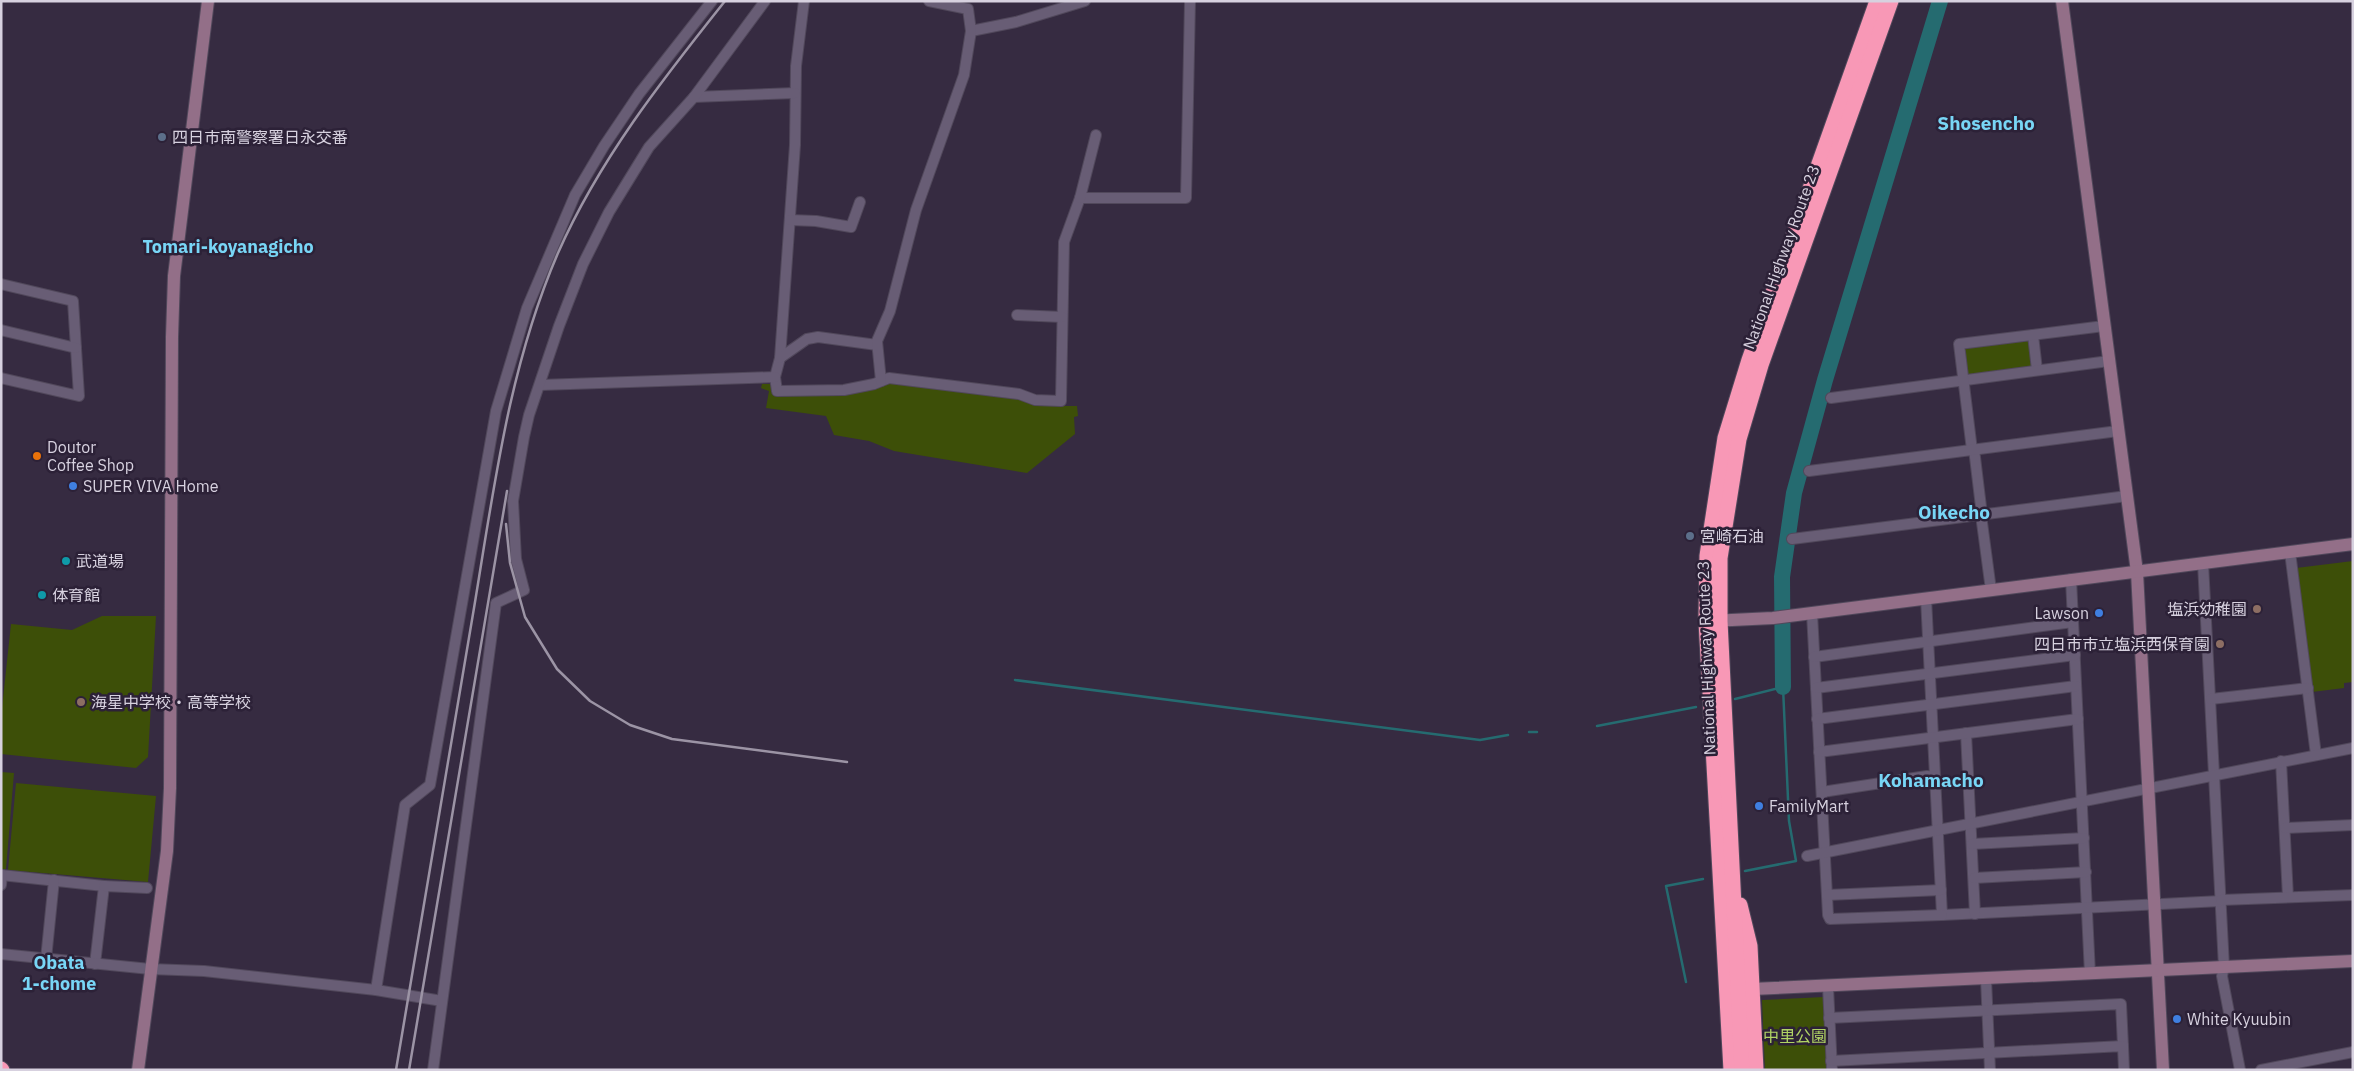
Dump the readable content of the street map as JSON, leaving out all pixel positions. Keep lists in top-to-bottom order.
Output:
{
  "streets": {
    "highway": ["National Highway Route 23"]
  },
  "districts": [
    "Shosencho",
    "Tomari-koyanagicho",
    "Oikecho",
    "Kohamacho",
    "Obata 1-chome"
  ],
  "parks": ["中里公園"],
  "places": [
    "四日市南警察署日永交番",
    "Doutor Coffee Shop",
    "SUPER VIVA Home",
    "宮崎石油",
    "武道場",
    "体育館",
    "塩浜幼稚園",
    "Lawson",
    "四日市市立塩浜西保育園",
    "海星中学校・高等学校",
    "FamilyMart",
    "White Kyuubin"
  ]
}
